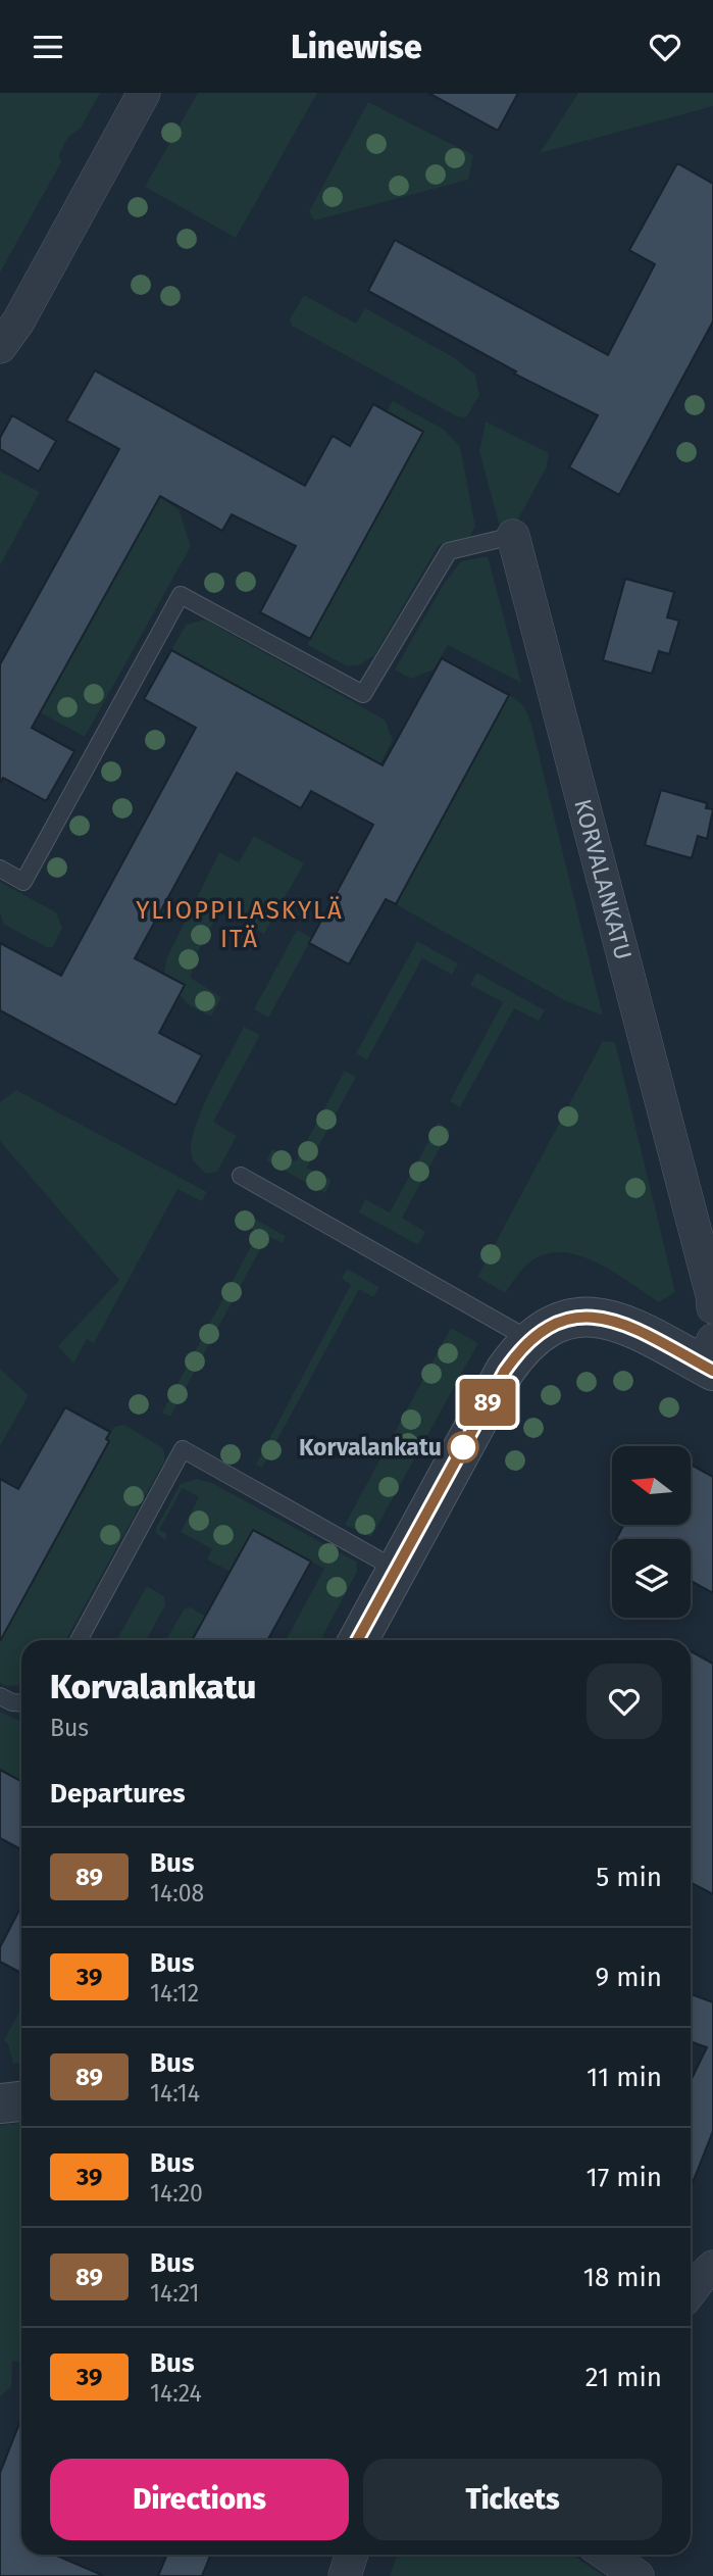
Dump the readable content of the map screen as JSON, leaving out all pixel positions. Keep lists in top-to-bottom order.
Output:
{
  "streets": {
    "street": ["KORVALANKATU"]
  },
  "districts": ["YLIOPPILASKYLÄ ITÄ"],
  "places": ["Korvalankatu"],
  "lines": ["bus line 89"],
  "north": "left",
  "page": {
    "header": "Linewise",
    "on_map": "89",
    "heading": [
      ["Korvalankatu", "Bus"],
      "Departures"
    ],
    "list": [
      {
        "mark": "89",
        "name": "Bus",
        "note": "14:08",
        "value": "5 min"
      },
      {
        "mark": "39",
        "name": "Bus",
        "note": "14:12",
        "value": "9 min"
      },
      {
        "mark": "89",
        "name": "Bus",
        "note": "14:14",
        "value": "11 min"
      },
      {
        "mark": "39",
        "name": "Bus",
        "note": "14:20",
        "value": "17 min"
      },
      {
        "mark": "89",
        "name": "Bus",
        "note": "14:21",
        "value": "18 min"
      },
      {
        "mark": "39",
        "name": "Bus",
        "note": "14:24",
        "value": "21 min"
      }
    ],
    "buttons": ["Directions", "Tickets"]
  }
}
